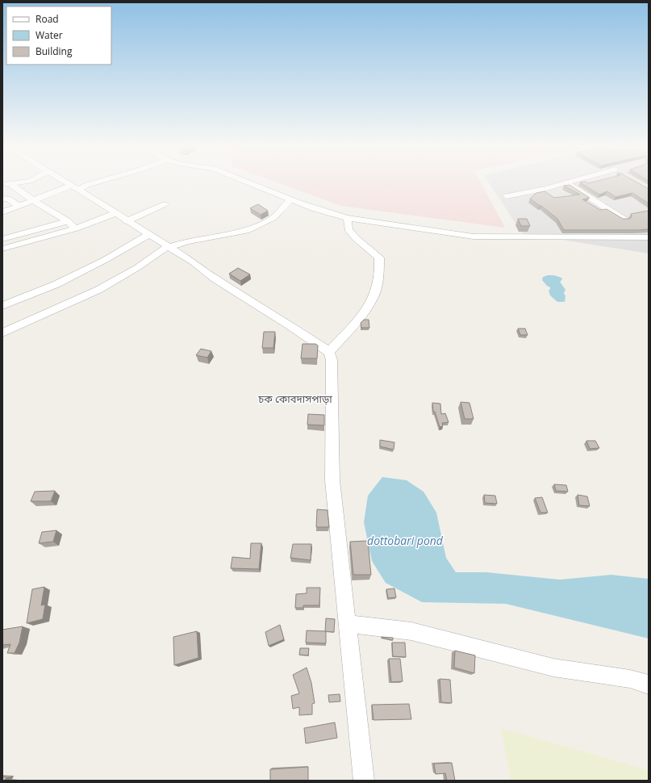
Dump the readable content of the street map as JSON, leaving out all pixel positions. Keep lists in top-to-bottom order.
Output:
{
  "districts": ["চক কোবদাসপাড়া"],
  "water": ["dottobari pond"],
  "legend": ["Road", "Water", "Building"]
}
